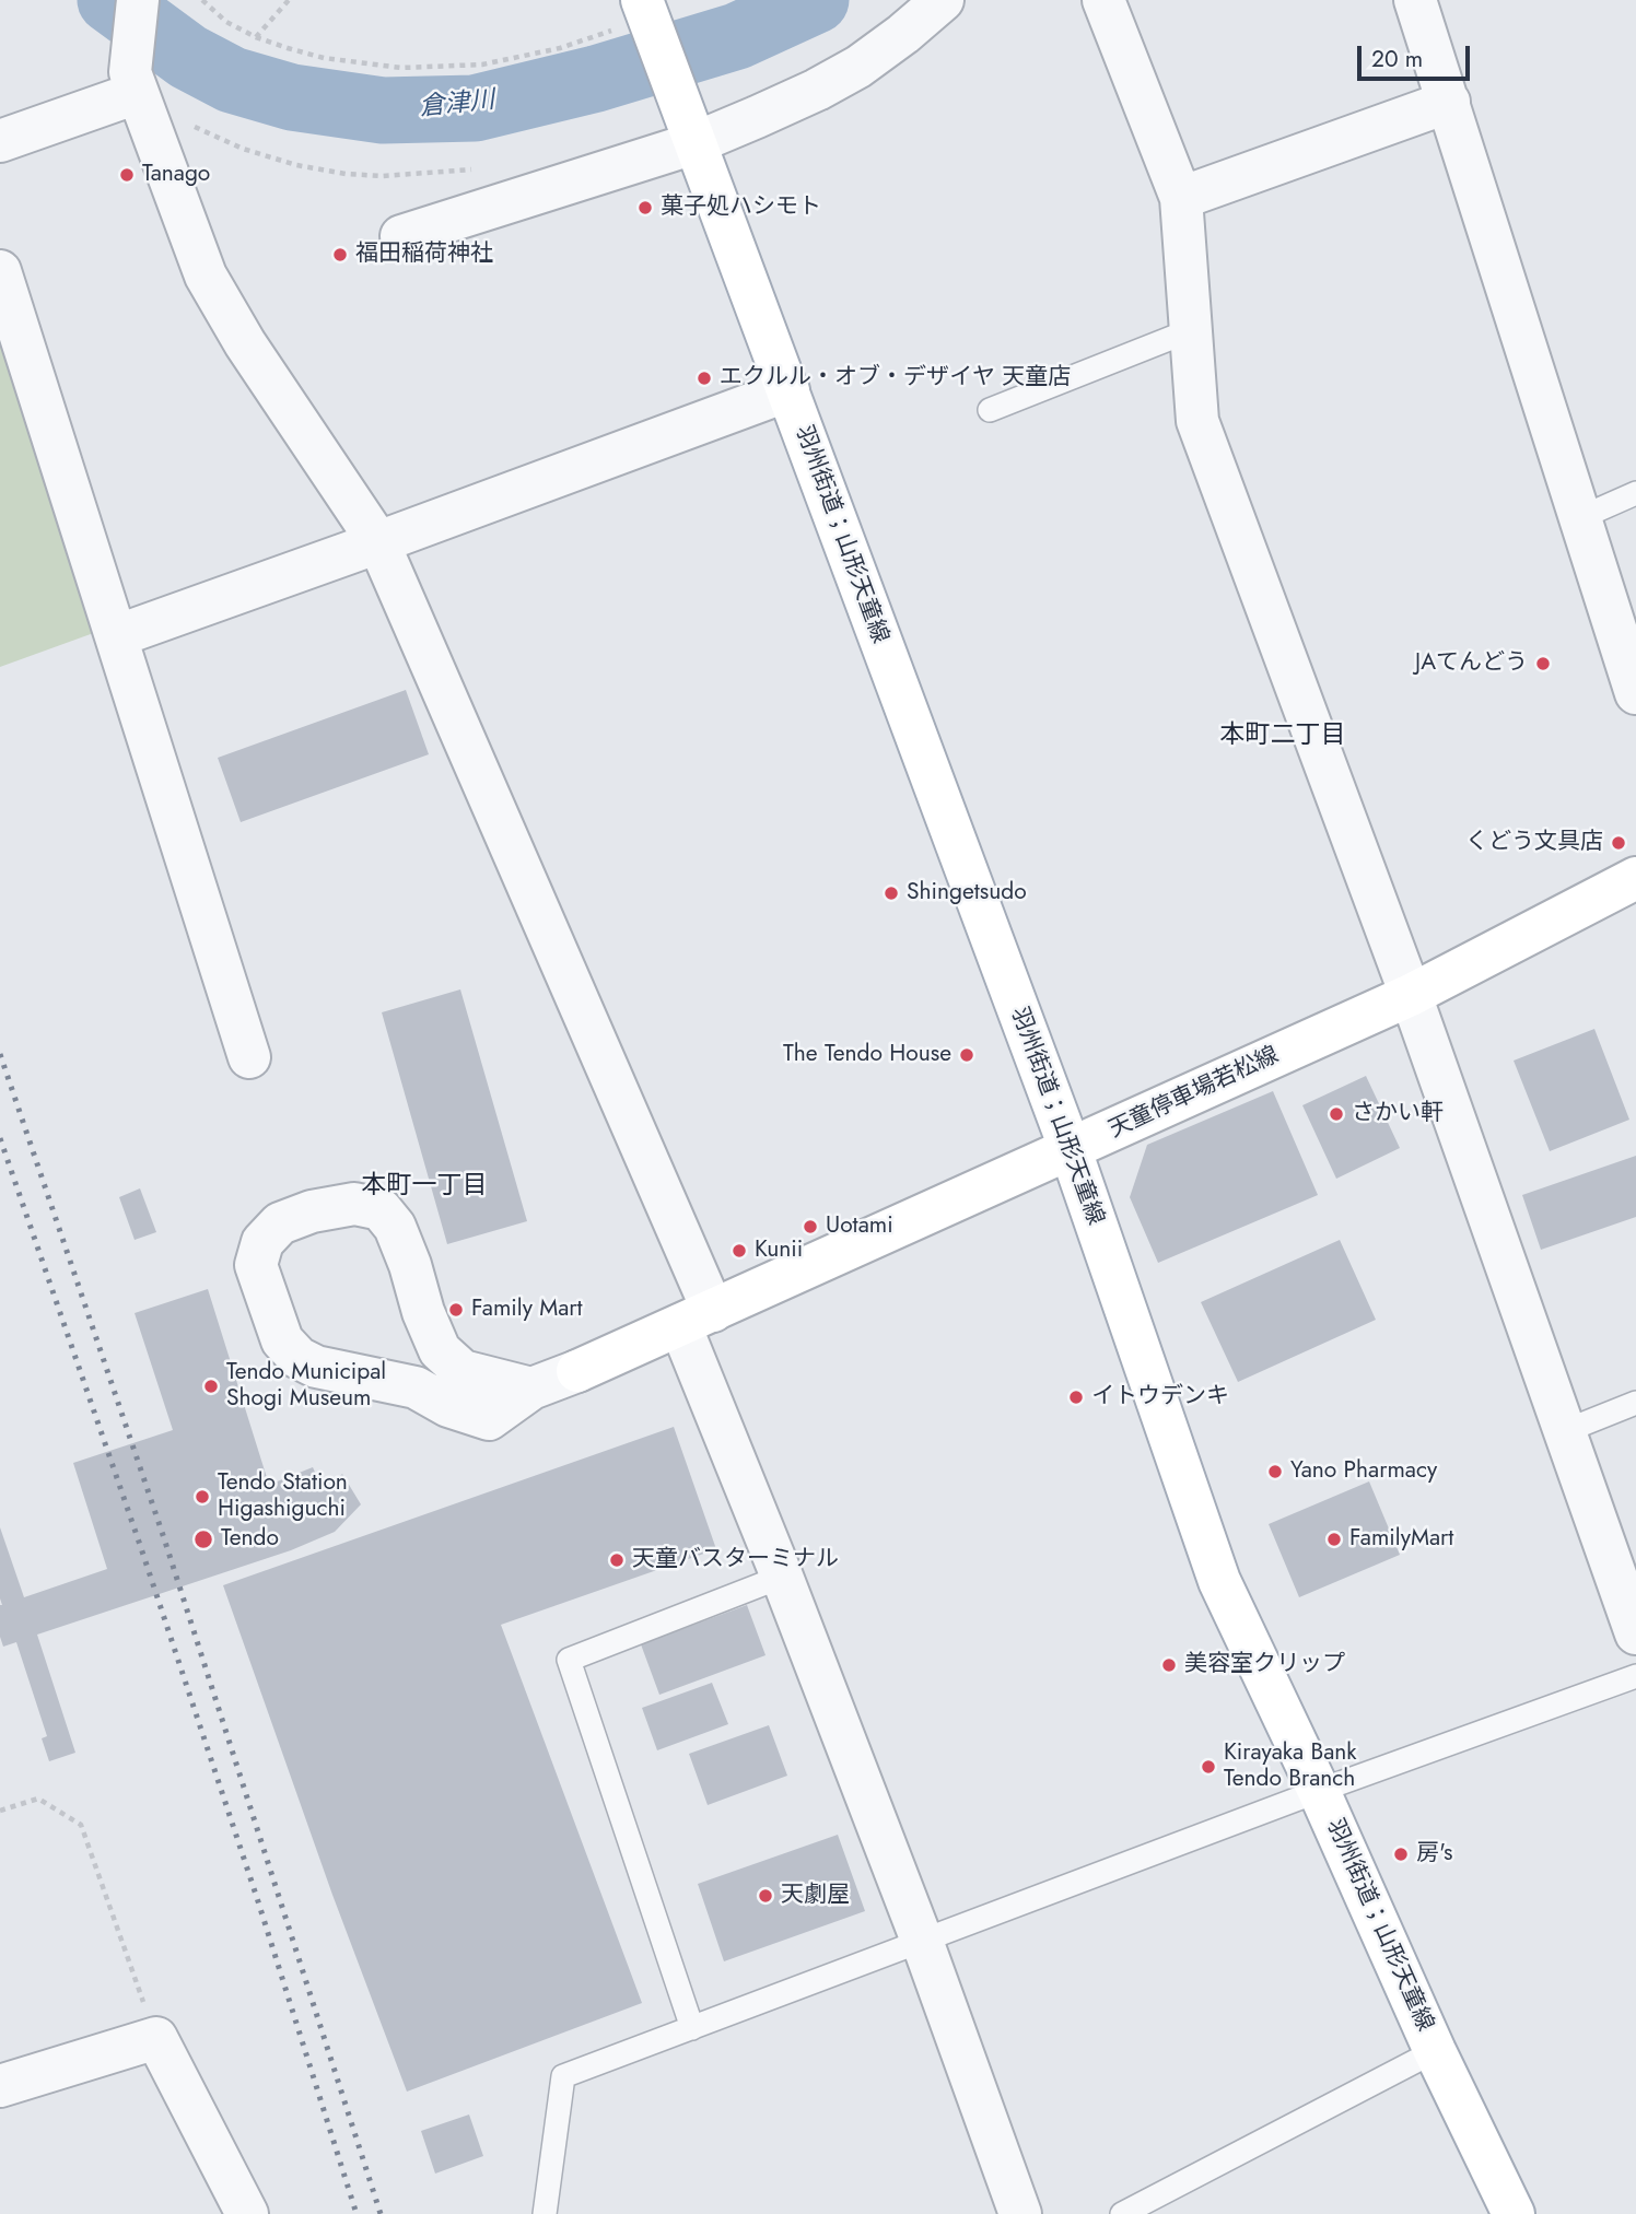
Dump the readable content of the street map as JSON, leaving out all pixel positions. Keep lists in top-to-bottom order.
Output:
{
  "streets": {
    "main road": ["羽州街道；山形天童線", "天童停車場若松線"]
  },
  "crossings": [
    ["羽州街道；山形天童線", "天童停車場若松線"]
  ],
  "districts": ["本町二丁目", "本町一丁目"],
  "water": ["倉津川"],
  "places": [
    "Tanago",
    "菓子処ハシモト",
    "福田稲荷神社",
    "エクルル・オブ・デザイヤ 天童店",
    "JAてんどう",
    "くどう文具店",
    "Shingetsudo",
    "The Tendo House",
    "さかい軒",
    "Uotami",
    "Kunii",
    "Family Mart",
    "Tendo Municipal Shogi Museum",
    "イトウデンキ",
    "Yano Pharmacy",
    "Tendo Station Higashiguchi",
    "Tendo",
    "FamilyMart",
    "天童バスターミナル",
    "美容室クリップ",
    "Kirayaka Bank Tendo Branch",
    "房's",
    "天劇屋"
  ],
  "scale_bar": "20 m"
}
